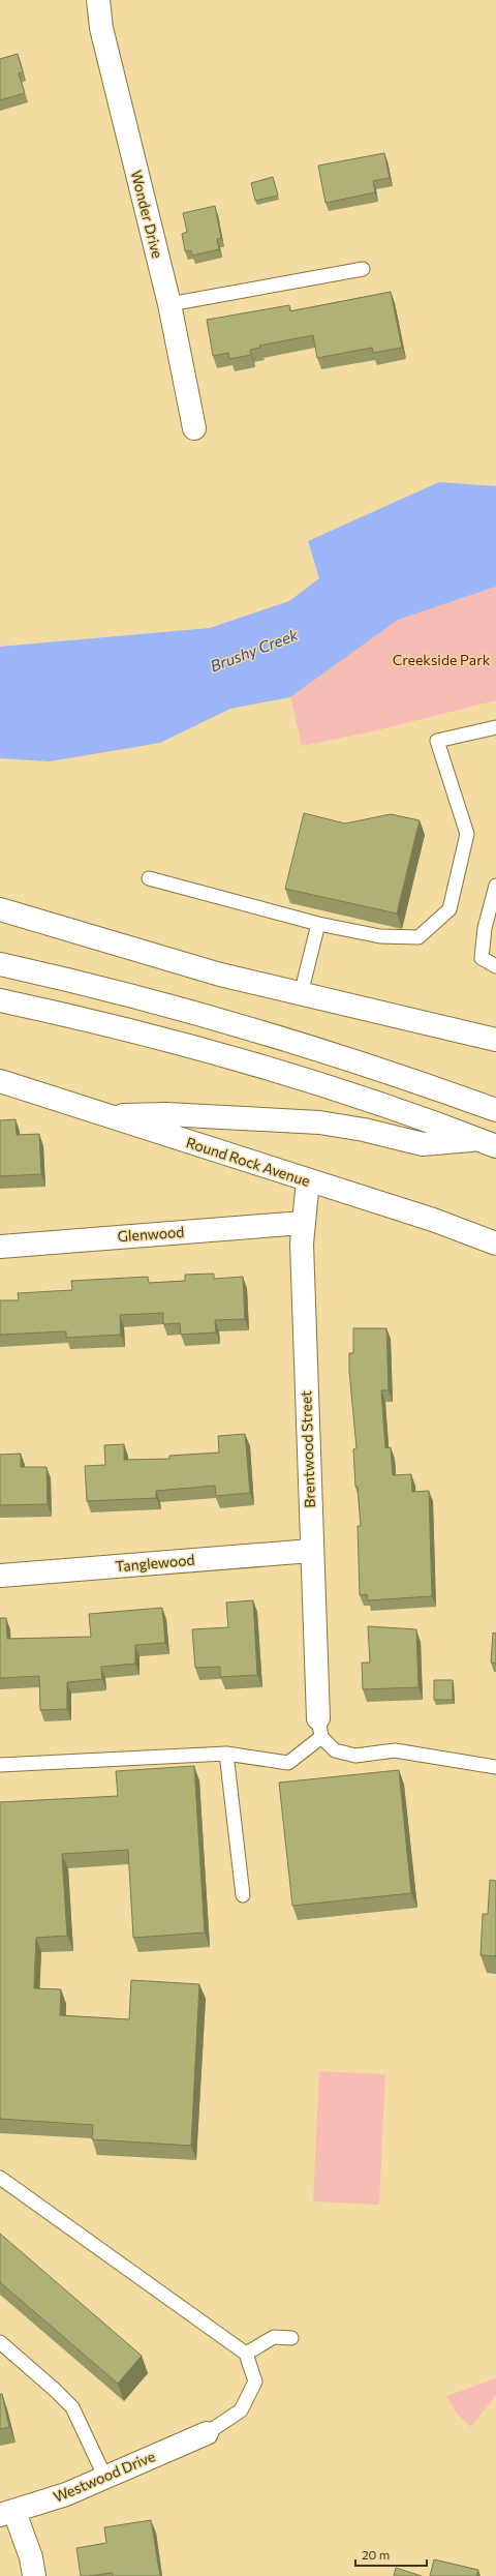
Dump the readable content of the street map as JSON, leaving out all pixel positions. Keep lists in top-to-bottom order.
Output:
{
  "streets": {
    "main road": [
      "Wonder Drive",
      "Round Rock Avenue",
      "Glenwood",
      "Brentwood Street",
      "Tanglewood",
      "Westwood Drive"
    ]
  },
  "crossings": [
    ["Round Rock Avenue", "Brentwood Street"],
    ["Glenwood", "Brentwood Street"],
    ["Brentwood Street", "Tanglewood"]
  ],
  "water": ["Brushy Creek"],
  "parks": ["Creekside Park"],
  "scale_bar": "20 m"
}
